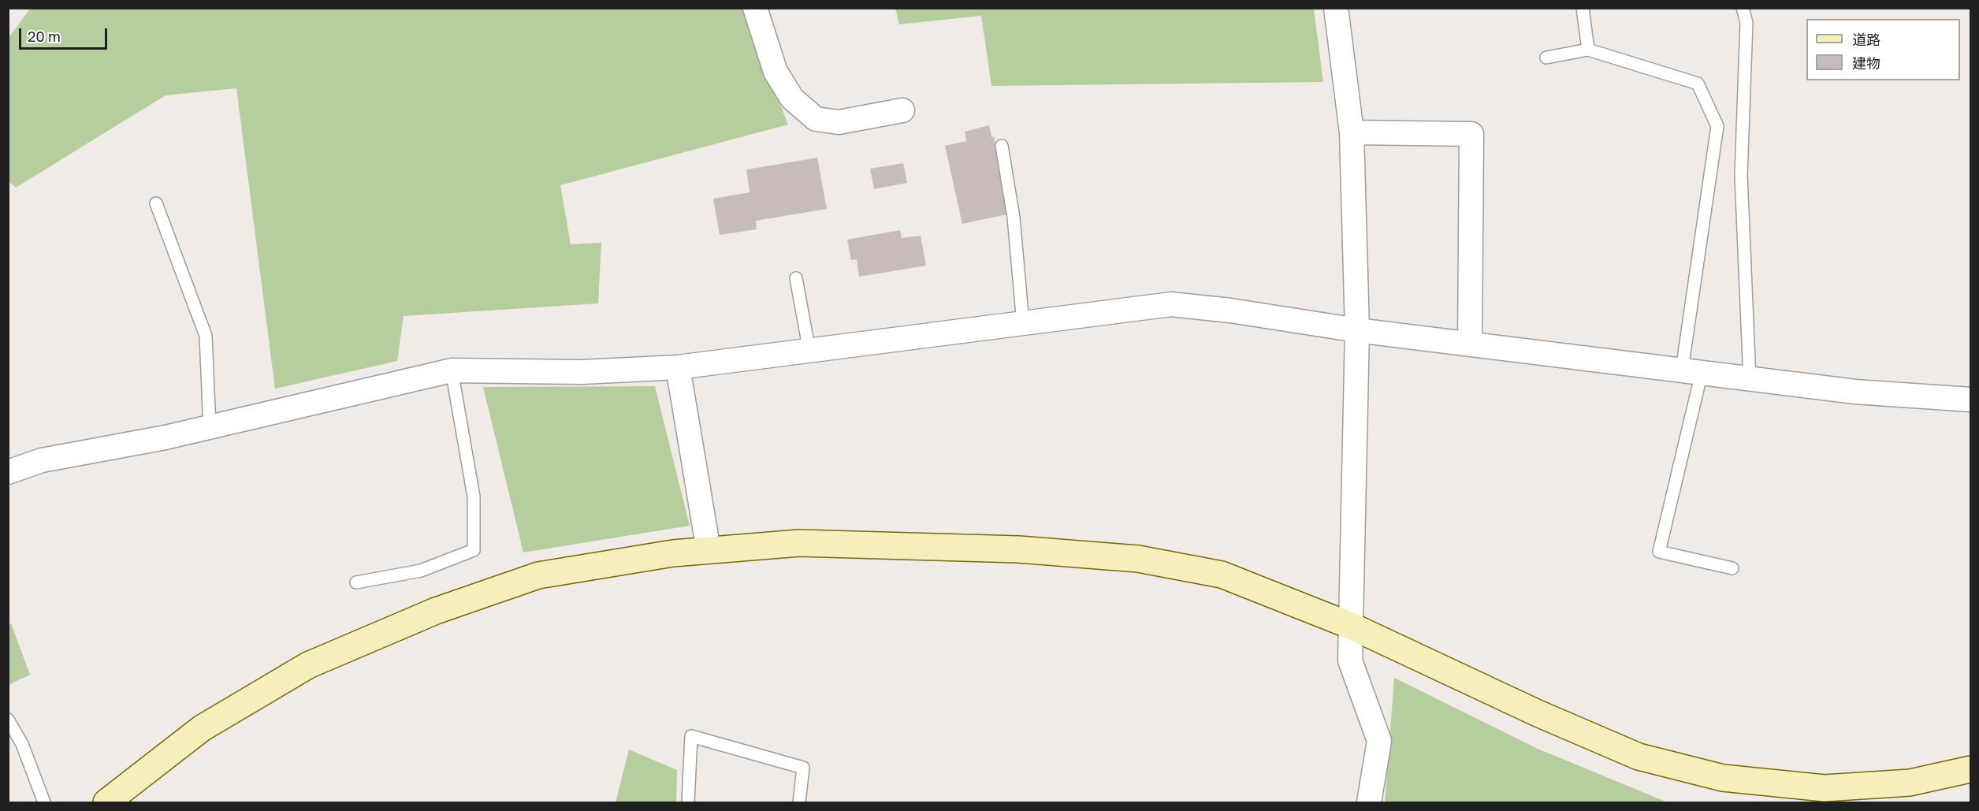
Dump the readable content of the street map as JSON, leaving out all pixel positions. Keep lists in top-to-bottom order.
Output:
{
  "legend": ["道路", "建物"],
  "scale_bar": "20 m"
}
